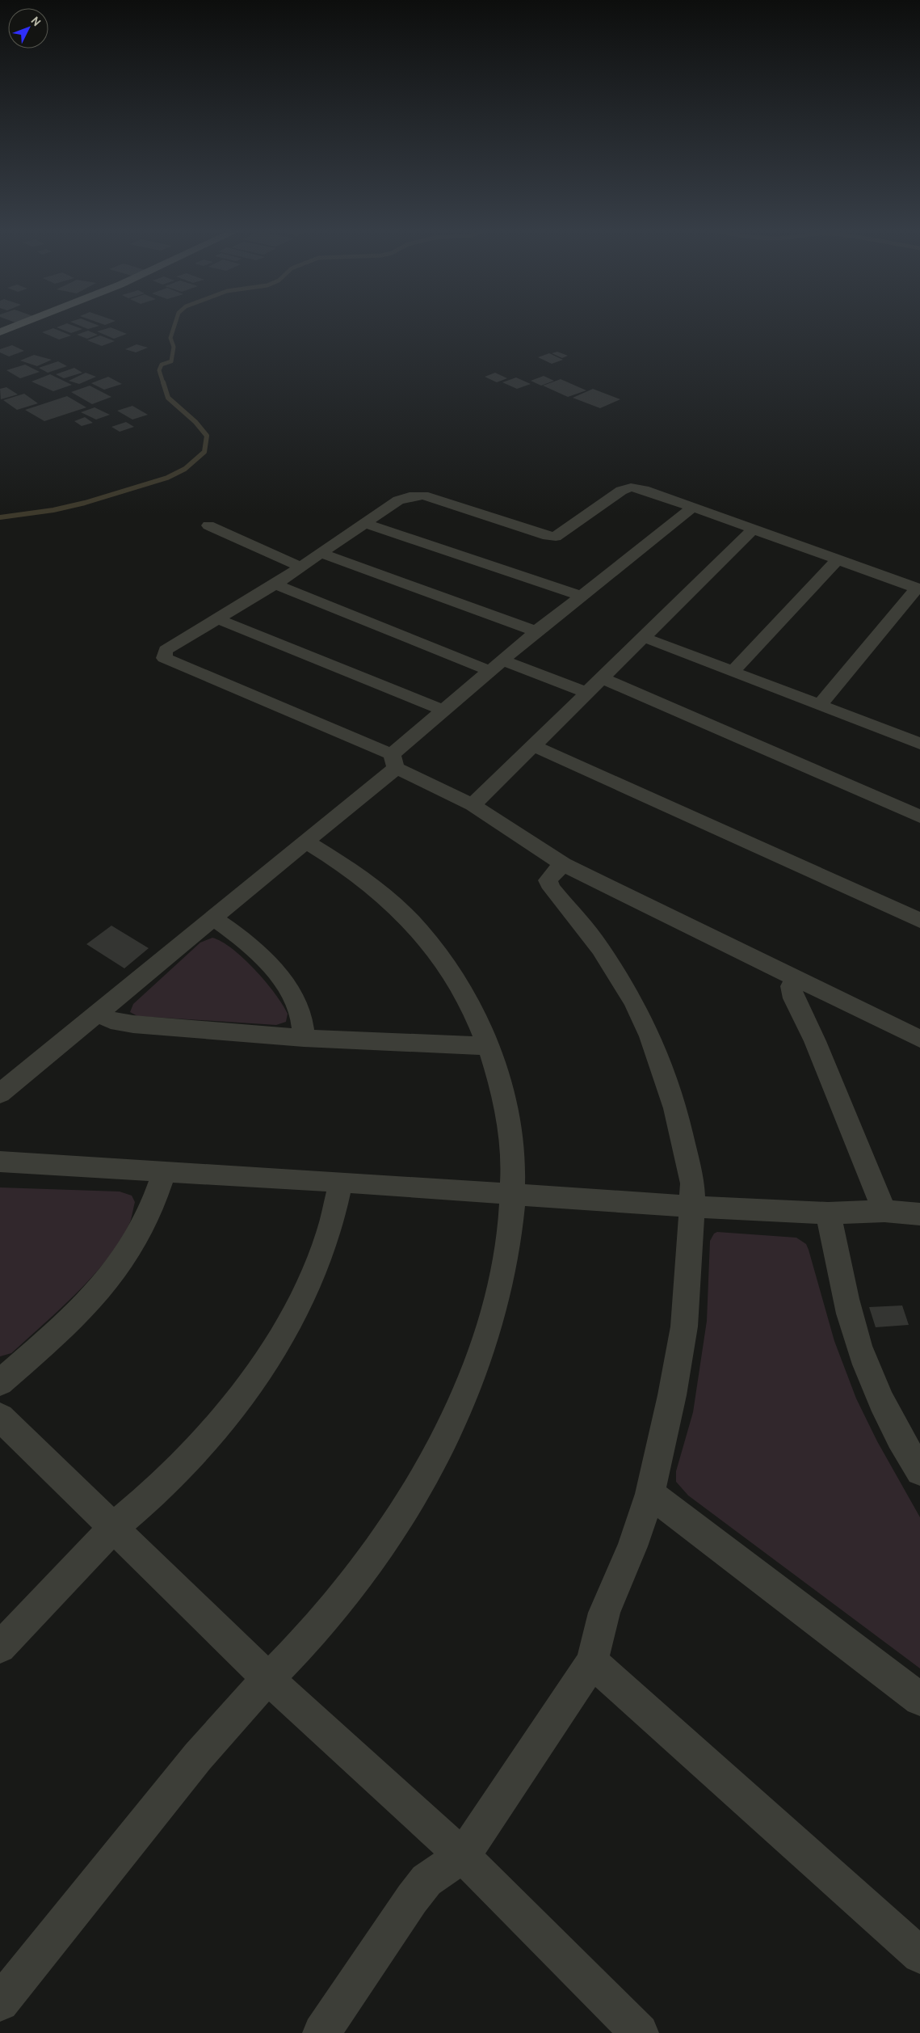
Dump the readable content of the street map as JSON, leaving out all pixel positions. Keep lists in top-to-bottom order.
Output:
{
  "north": "top right"
}
